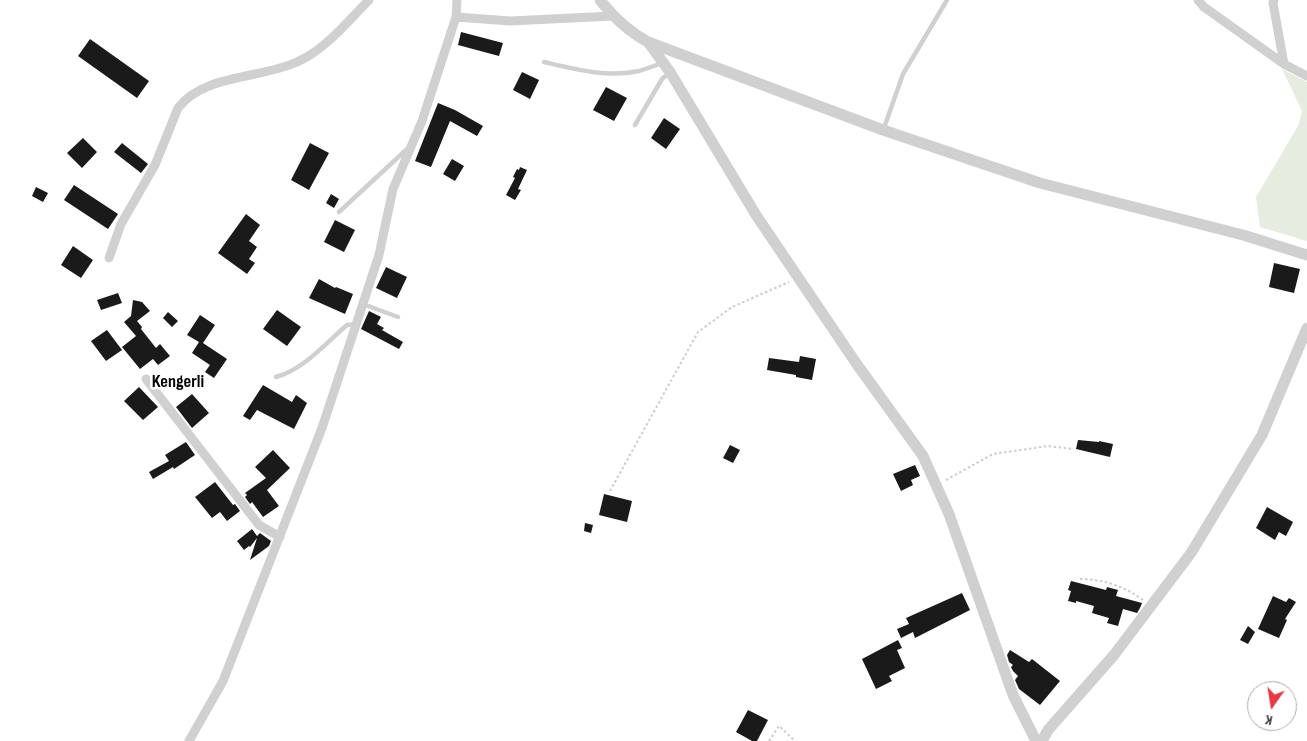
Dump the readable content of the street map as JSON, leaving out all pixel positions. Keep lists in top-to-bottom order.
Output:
{
  "districts": ["Kengerli"],
  "north": "bottom"
}
